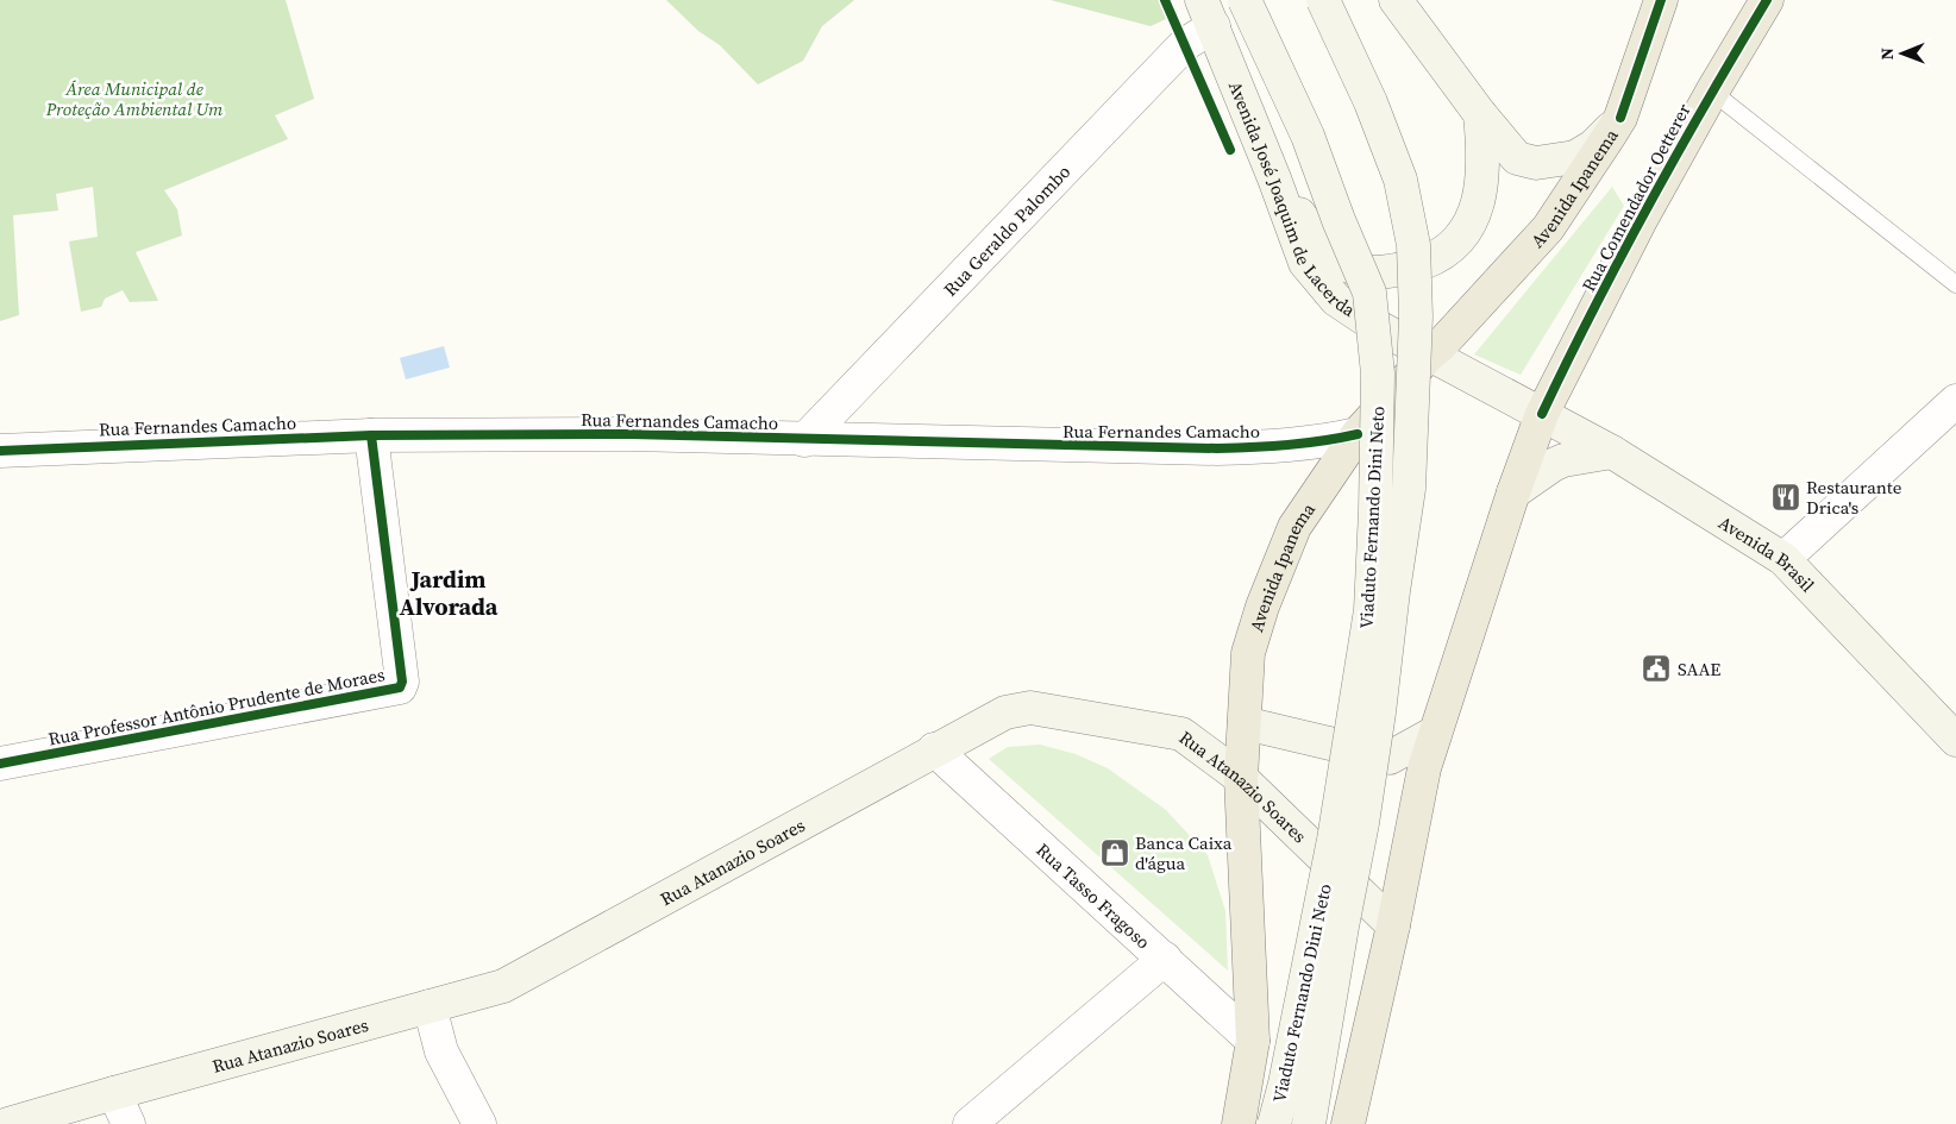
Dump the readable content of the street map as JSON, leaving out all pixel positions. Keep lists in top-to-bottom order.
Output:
{
  "streets": {
    "main road": [
      "Avenida Ipanema",
      "Avenida José Joaquim de Lacerda",
      "Rua Comendador Oetterer",
      "Viaduto Fernando Dini Neto",
      "Avenida Brasil",
      "Rua Atanazio Soares"
    ],
    "street": [
      "Rua Geraldo Palombo",
      "Rua Fernandes Camacho",
      "Rua Professor Antônio Prudente de Moraes",
      "Rua Tasso Fragoso"
    ]
  },
  "crossings": [
    ["Avenida Ipanema", "Avenida José Joaquim de Lacerda"],
    ["Avenida Ipanema", "Rua Fernandes Camacho"],
    ["Avenida Ipanema", "Rua Atanazio Soares"],
    ["Avenida Ipanema", "Rua Tasso Fragoso"],
    ["Avenida José Joaquim de Lacerda", "Rua Comendador Oetterer"],
    ["Avenida José Joaquim de Lacerda", "Rua Geraldo Palombo"],
    ["Avenida José Joaquim de Lacerda", "Avenida Brasil"],
    ["Rua Comendador Oetterer", "Avenida Brasil"],
    ["Rua Geraldo Palombo", "Rua Fernandes Camacho"],
    ["Rua Fernandes Camacho", "Rua Professor Antônio Prudente de Moraes"],
    ["Rua Atanazio Soares", "Rua Tasso Fragoso"]
  ],
  "districts": ["Jardim Alvorada"],
  "parks": ["Área Municipal de Proteção Ambiental Um"],
  "places": {
    "restaurant": ["Restaurante Drica's"],
    "public building": ["SAAE"],
    "shop": ["Banca Caixa d'água"]
  },
  "north": "left"
}
